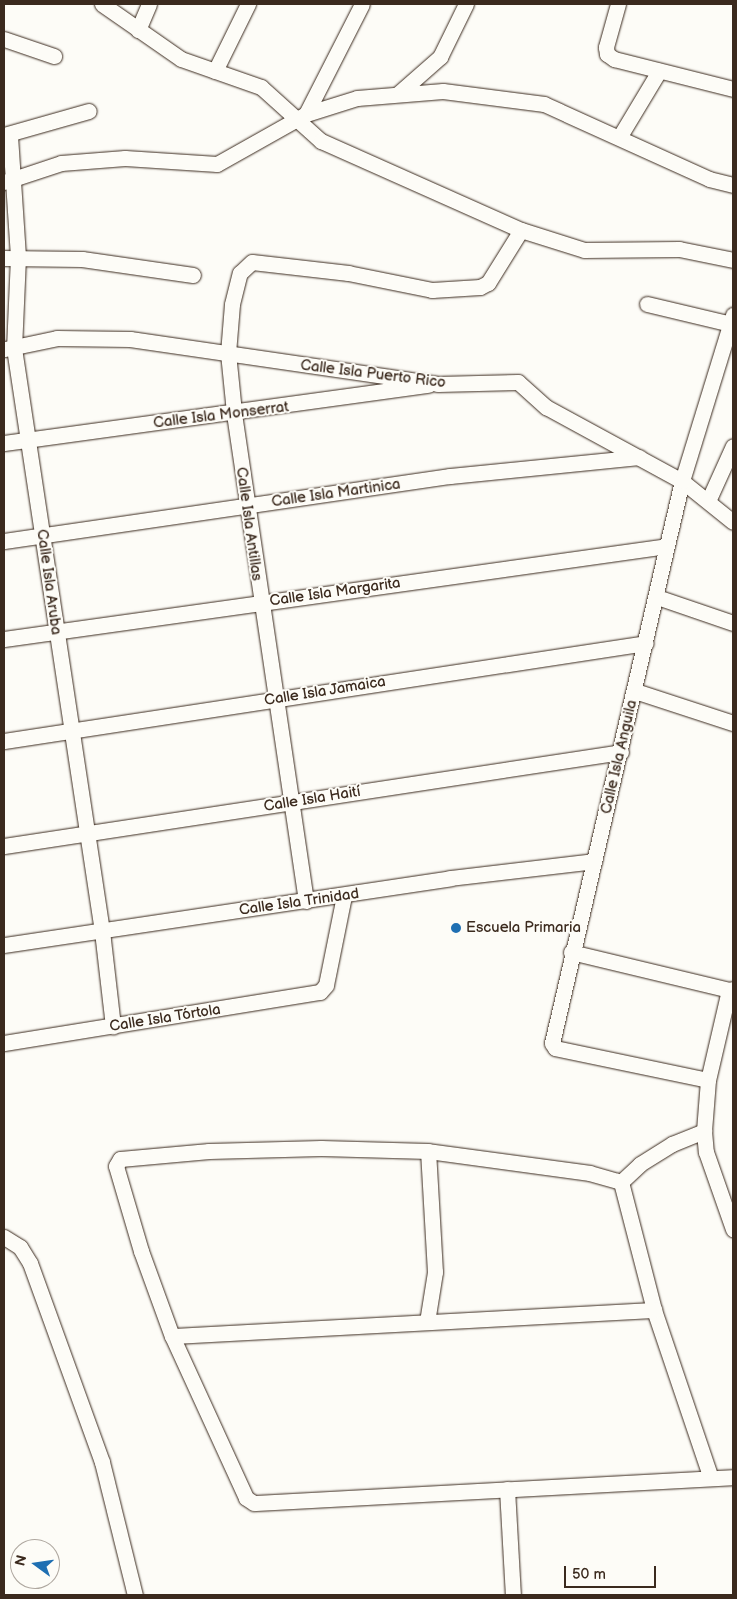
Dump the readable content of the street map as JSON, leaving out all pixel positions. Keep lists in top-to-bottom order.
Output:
{
  "streets": {
    "street": [
      "Calle Isla Puerto Rico",
      "Calle Isla Monserrat",
      "Calle Isla Martinica",
      "Calle Isla Antillas",
      "Calle Isla Aruba",
      "Calle Isla Margarita",
      "Calle Isla Jamaica",
      "Calle Isla Anguila",
      "Calle Isla Haití",
      "Calle Isla Trinidad",
      "Calle Isla Tórtola"
    ]
  },
  "crossings": [
    ["Calle Isla Puerto Rico", "Calle Isla Monserrat"],
    ["Calle Isla Puerto Rico", "Calle Isla Martinica"],
    ["Calle Isla Puerto Rico", "Calle Isla Antillas"],
    ["Calle Isla Puerto Rico", "Calle Isla Aruba"],
    ["Calle Isla Puerto Rico", "Calle Isla Anguila"],
    ["Calle Isla Monserrat", "Calle Isla Antillas"],
    ["Calle Isla Monserrat", "Calle Isla Aruba"],
    ["Calle Isla Martinica", "Calle Isla Antillas"],
    ["Calle Isla Martinica", "Calle Isla Aruba"],
    ["Calle Isla Antillas", "Calle Isla Margarita"],
    ["Calle Isla Antillas", "Calle Isla Jamaica"],
    ["Calle Isla Antillas", "Calle Isla Haití"],
    ["Calle Isla Antillas", "Calle Isla Trinidad"],
    ["Calle Isla Aruba", "Calle Isla Margarita"],
    ["Calle Isla Aruba", "Calle Isla Jamaica"],
    ["Calle Isla Aruba", "Calle Isla Haití"],
    ["Calle Isla Aruba", "Calle Isla Trinidad"],
    ["Calle Isla Aruba", "Calle Isla Tórtola"],
    ["Calle Isla Margarita", "Calle Isla Anguila"],
    ["Calle Isla Jamaica", "Calle Isla Anguila"],
    ["Calle Isla Anguila", "Calle Isla Haití"],
    ["Calle Isla Anguila", "Calle Isla Trinidad"],
    ["Calle Isla Trinidad", "Calle Isla Tórtola"]
  ],
  "places": ["Escuela Primaria"],
  "scale_bar": "50 m",
  "north": "left"
}
